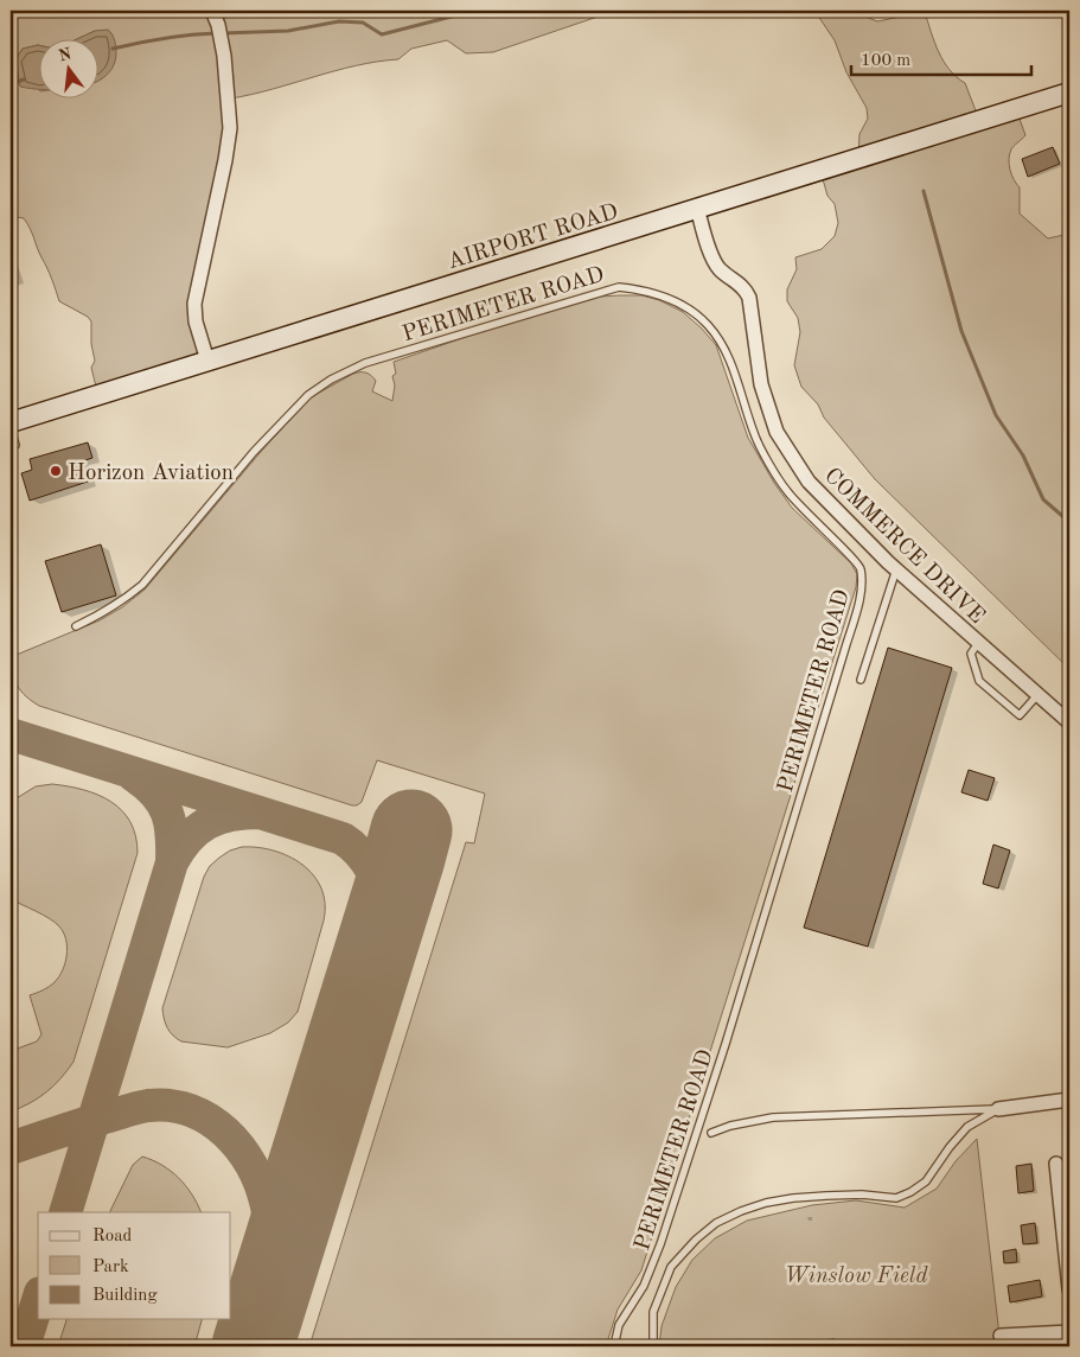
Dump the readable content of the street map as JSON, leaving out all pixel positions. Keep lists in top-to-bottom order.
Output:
{
  "streets": {
    "main road": ["AIRPORT ROAD"],
    "street": ["COMMERCE DRIVE"],
    "lane": ["PERIMETER ROAD"]
  },
  "crossings": [
    ["AIRPORT ROAD", "COMMERCE DRIVE"]
  ],
  "parks": ["Winslow Field"],
  "places": ["Horizon Aviation"],
  "legend": ["Road", "Park", "Building"],
  "scale_bar": "100 m",
  "north": "top"
}
